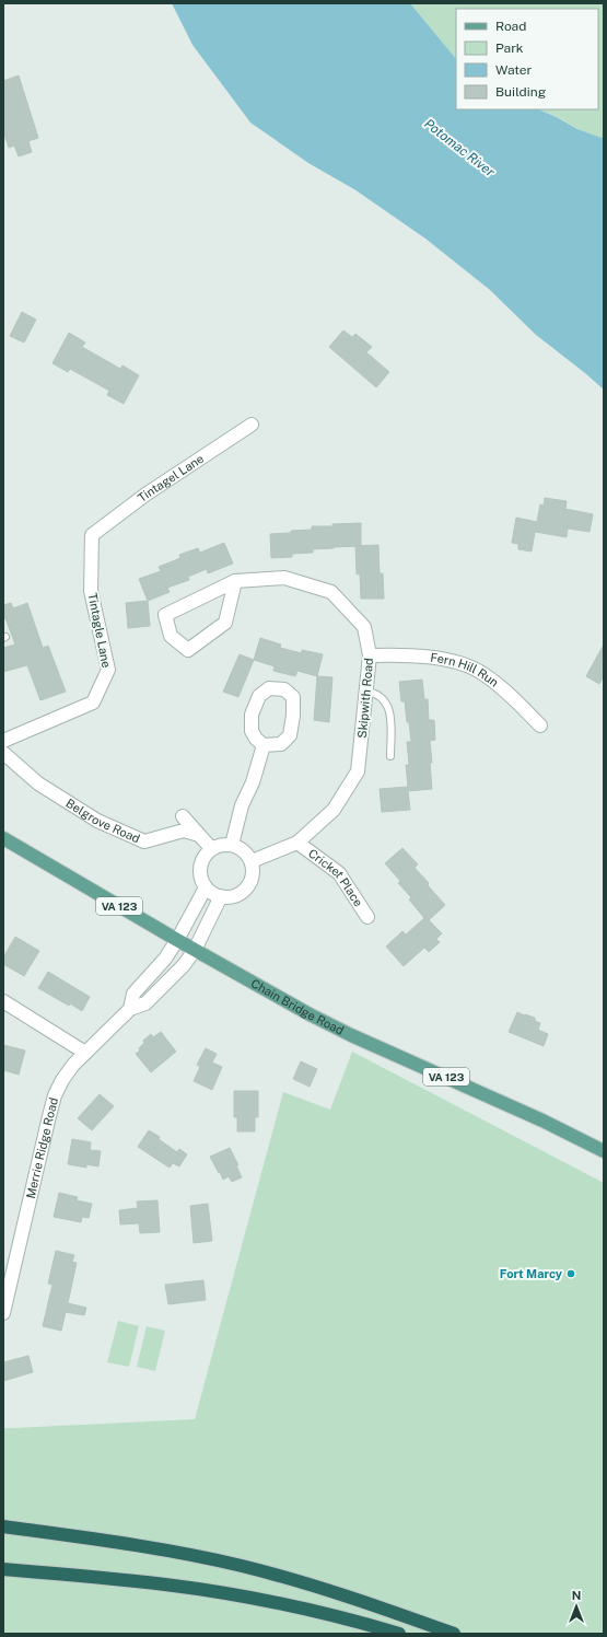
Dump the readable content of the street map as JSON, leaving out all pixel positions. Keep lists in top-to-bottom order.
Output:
{
  "streets": {
    "main road": ["VA 123", "Chain Bridge Road"],
    "street": [
      "Tintagel Lane",
      "Tintagle Lane",
      "Fern Hill Run",
      "Skipwith Road",
      "Belgrove Road",
      "Cricket Place",
      "Merrie Ridge Road"
    ]
  },
  "crossings": [
    ["Tintagel Lane", "Tintagle Lane"],
    ["Fern Hill Run", "Skipwith Road"],
    ["Skipwith Road", "Cricket Place"],
    ["Skipwith Road", "Merrie Ridge Road"],
    ["Chain Bridge Road", "Merrie Ridge Road"]
  ],
  "water": ["Potomac River"],
  "places": ["Fort Marcy"],
  "legend": [
    "Road",
    "Park",
    "Water",
    "Building"
  ],
  "north": "top"
}
